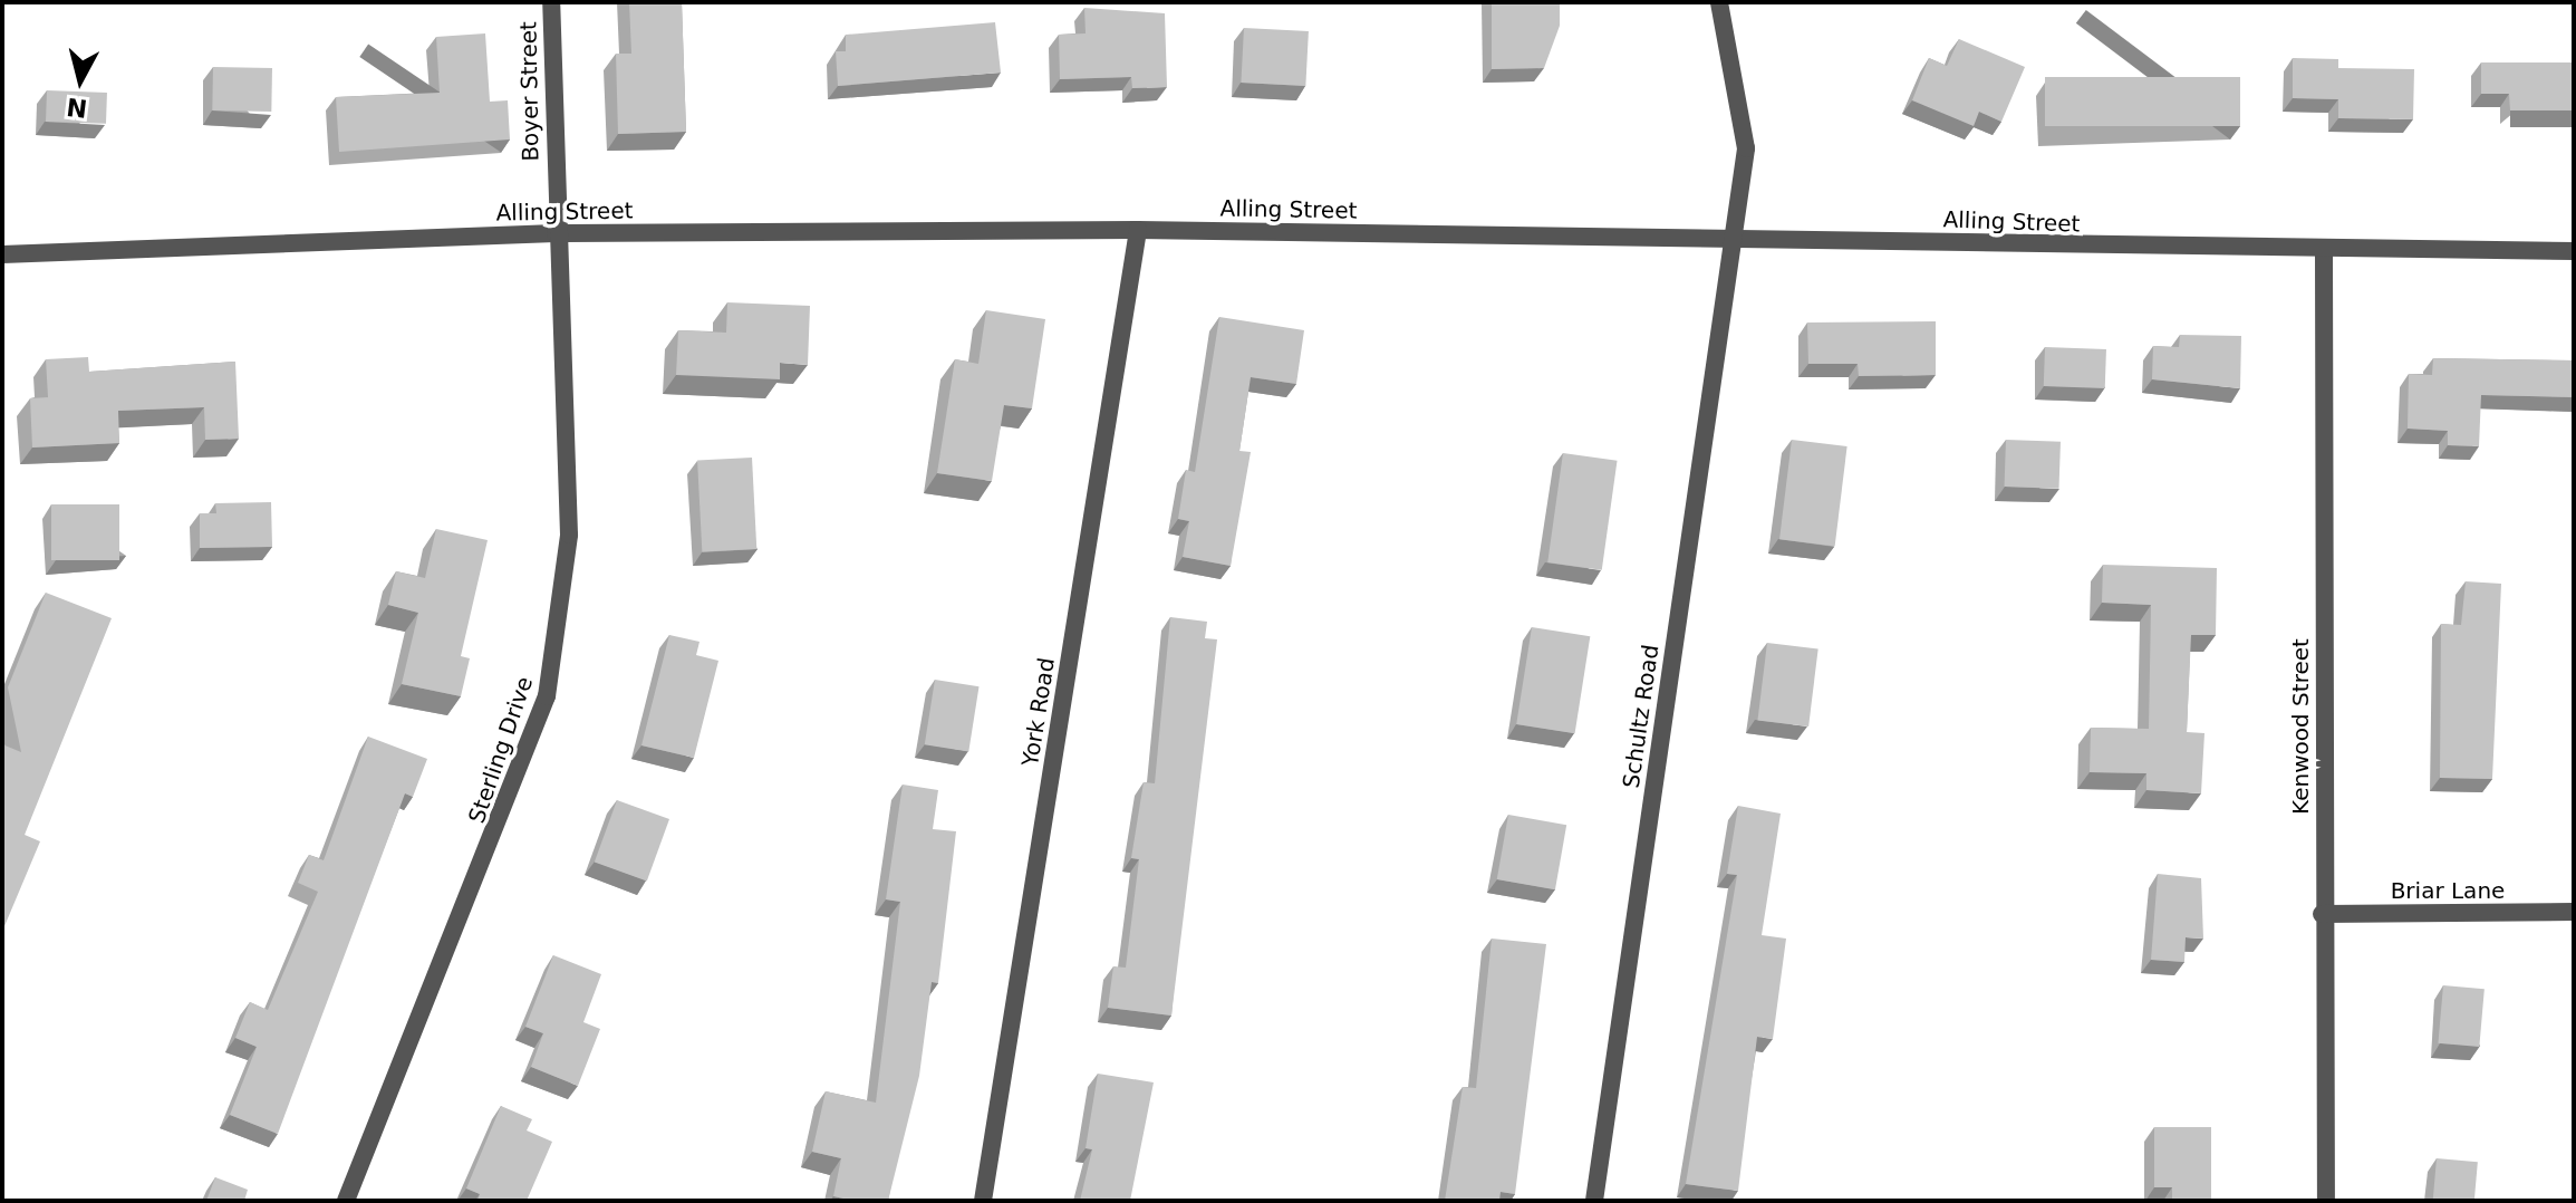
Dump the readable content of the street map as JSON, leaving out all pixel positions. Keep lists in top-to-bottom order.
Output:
{
  "streets": {
    "street": [
      "Boyer Street",
      "Alling Street",
      "York Road",
      "Schultz Road",
      "Kenwood Street",
      "Sterling Drive",
      "Briar Lane"
    ]
  },
  "crossings": [
    ["Boyer Street", "Alling Street"],
    ["Boyer Street", "Sterling Drive"],
    ["Alling Street", "York Road"],
    ["Alling Street", "Schultz Road"],
    ["Alling Street", "Kenwood Street"],
    ["Alling Street", "Sterling Drive"],
    ["Kenwood Street", "Briar Lane"]
  ],
  "north": "bottom"
}
